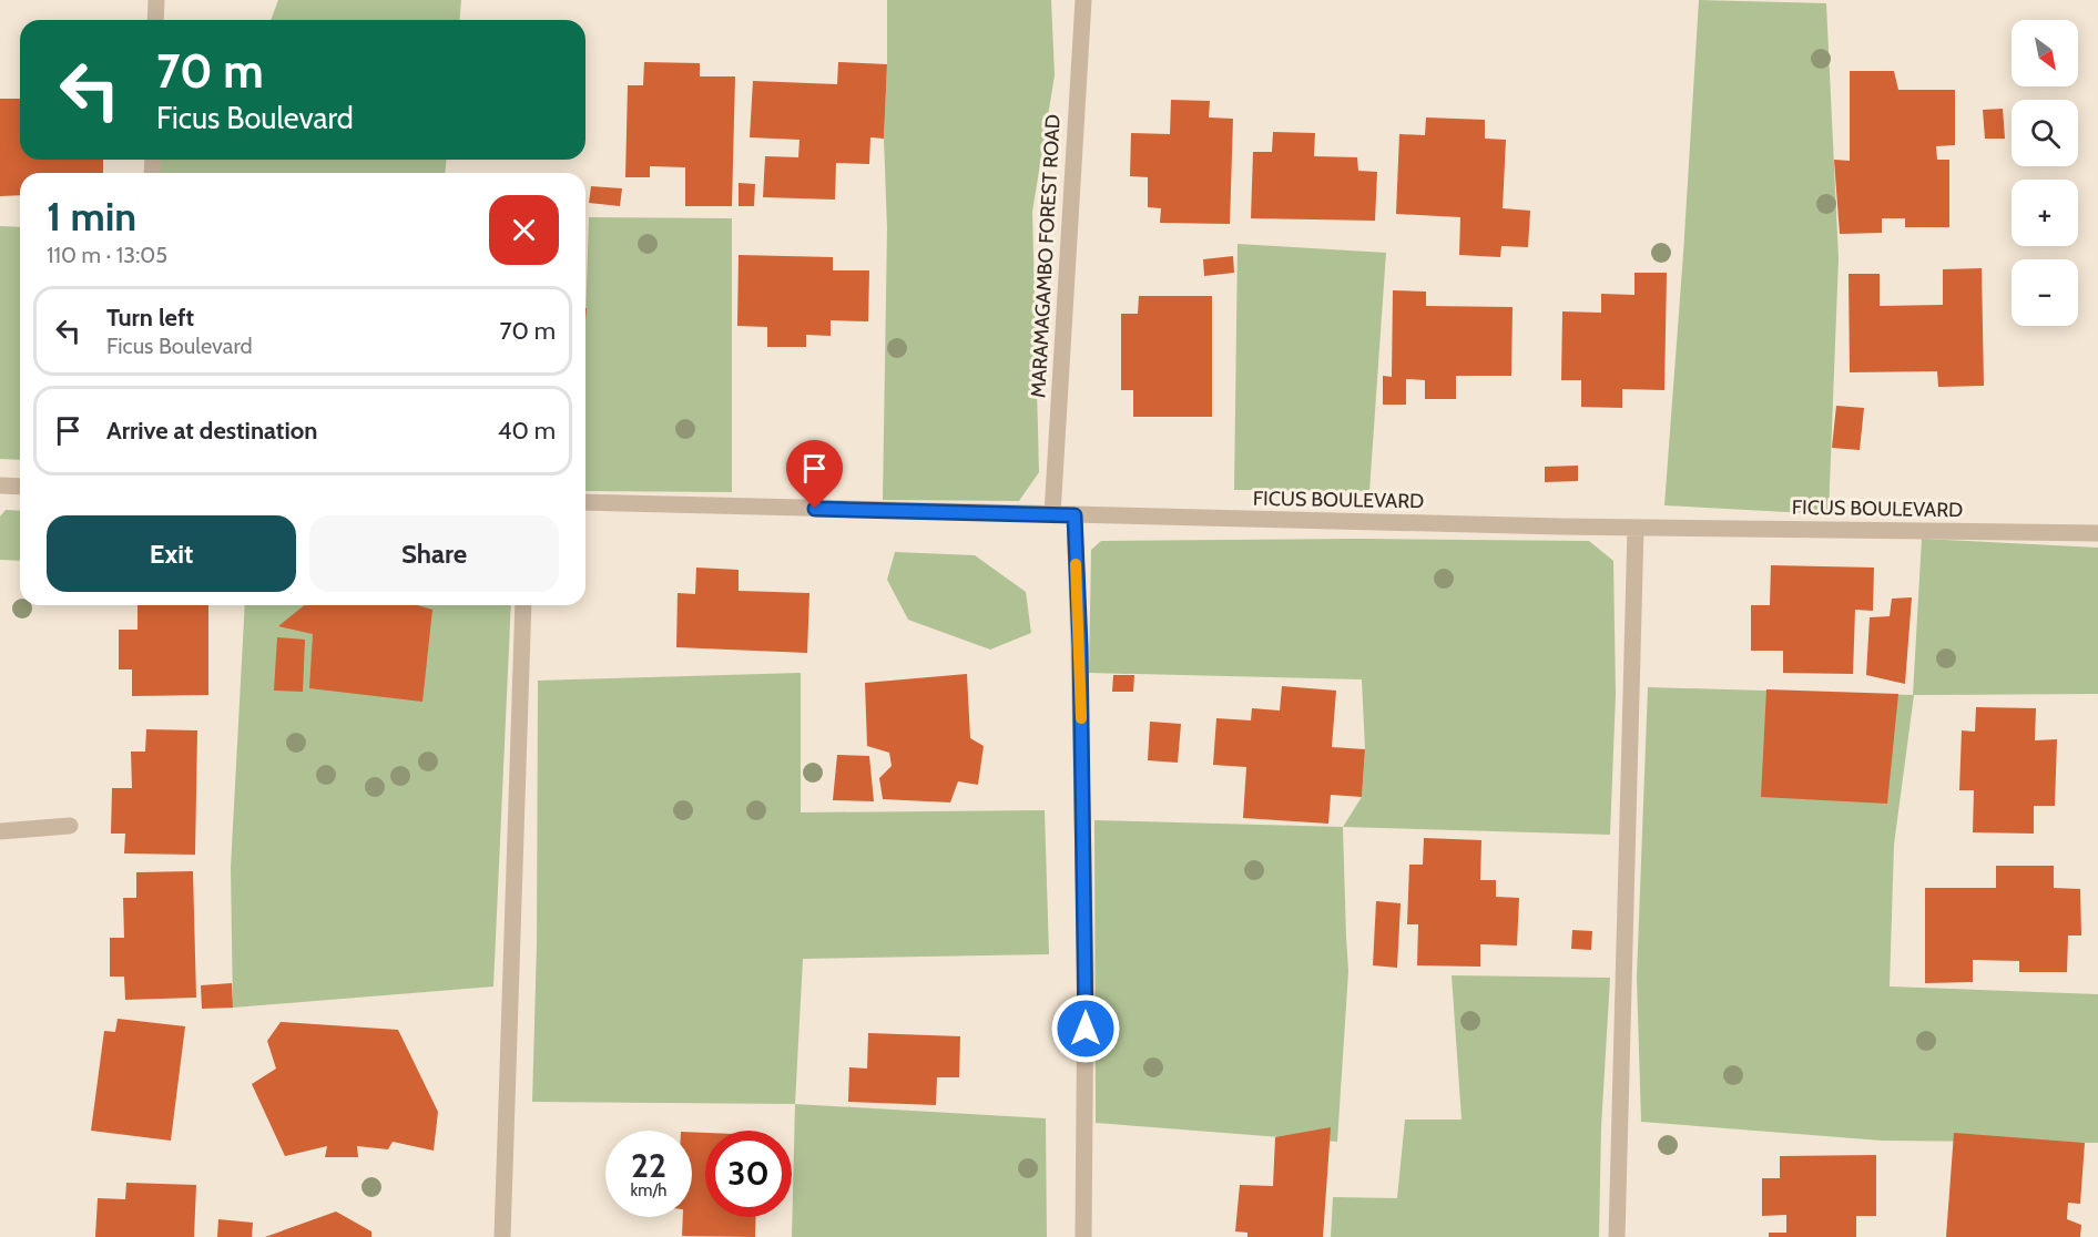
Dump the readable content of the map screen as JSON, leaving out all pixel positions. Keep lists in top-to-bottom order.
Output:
{
  "streets": {
    "street": ["MARAMAGAMBO FOREST ROAD", "FICUS BOULEVARD"]
  },
  "crossings": [
    ["MARAMAGAMBO FOREST ROAD", "FICUS BOULEVARD"]
  ],
  "north": "bottom right",
  "page": {
    "map_buttons": ["+", "−"],
    "turn": ["70 m", "Ficus Boulevard"],
    "heading": ["1 min", "110 m · 13:05"],
    "list": [
      {
        "name": "Turn left",
        "note": "Ficus Boulevard",
        "value": "70 m"
      },
      {
        "name": "Arrive at destination",
        "value": "40 m"
      }
    ],
    "buttons": ["Exit", "Share"],
    "speed": "22 km/h",
    "limit": "30"
  }
}
